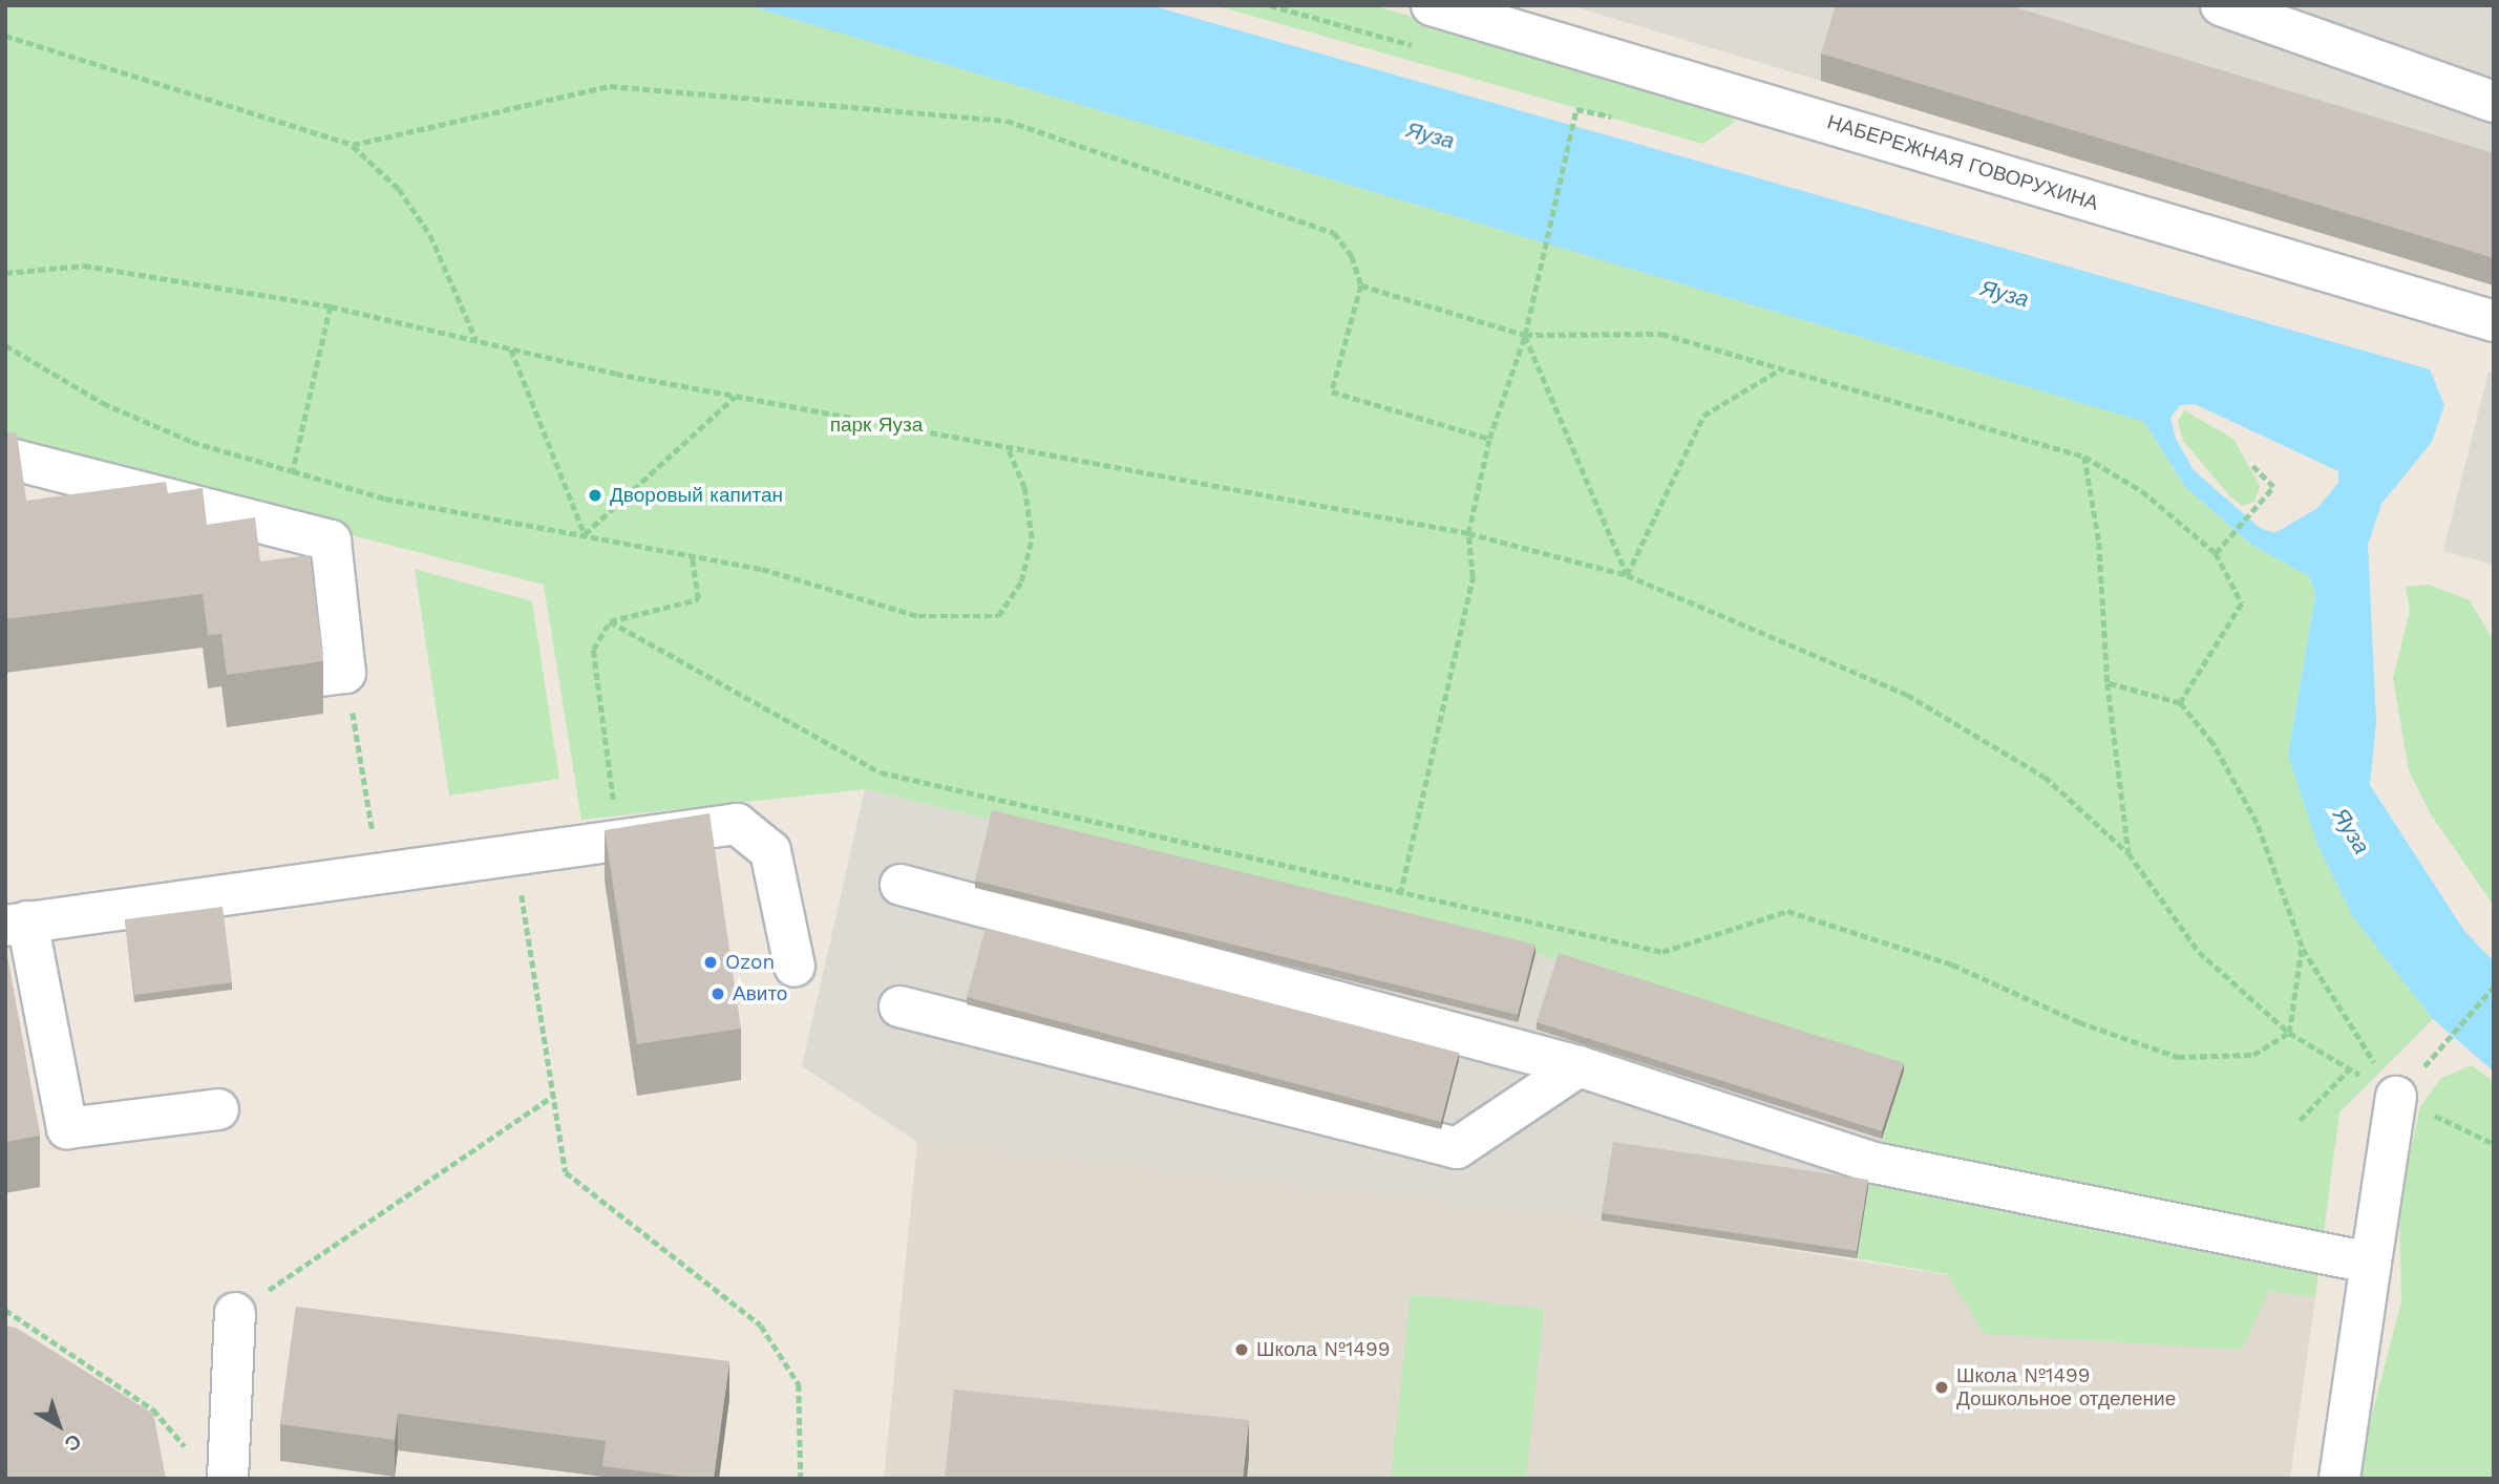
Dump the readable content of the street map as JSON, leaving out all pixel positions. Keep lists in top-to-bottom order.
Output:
{
  "streets": {
    "street": ["НАБЕРЕЖНАЯ ГОВОРУХИНА"]
  },
  "water": ["Яуза"],
  "parks": ["парк Яуза"],
  "places": [
    "Дворовый капитан",
    "Ozon",
    "Авито",
    "Школа №1499",
    "Школа №1499 Дошкольное отделение"
  ],
  "north": "bottom right"
}
